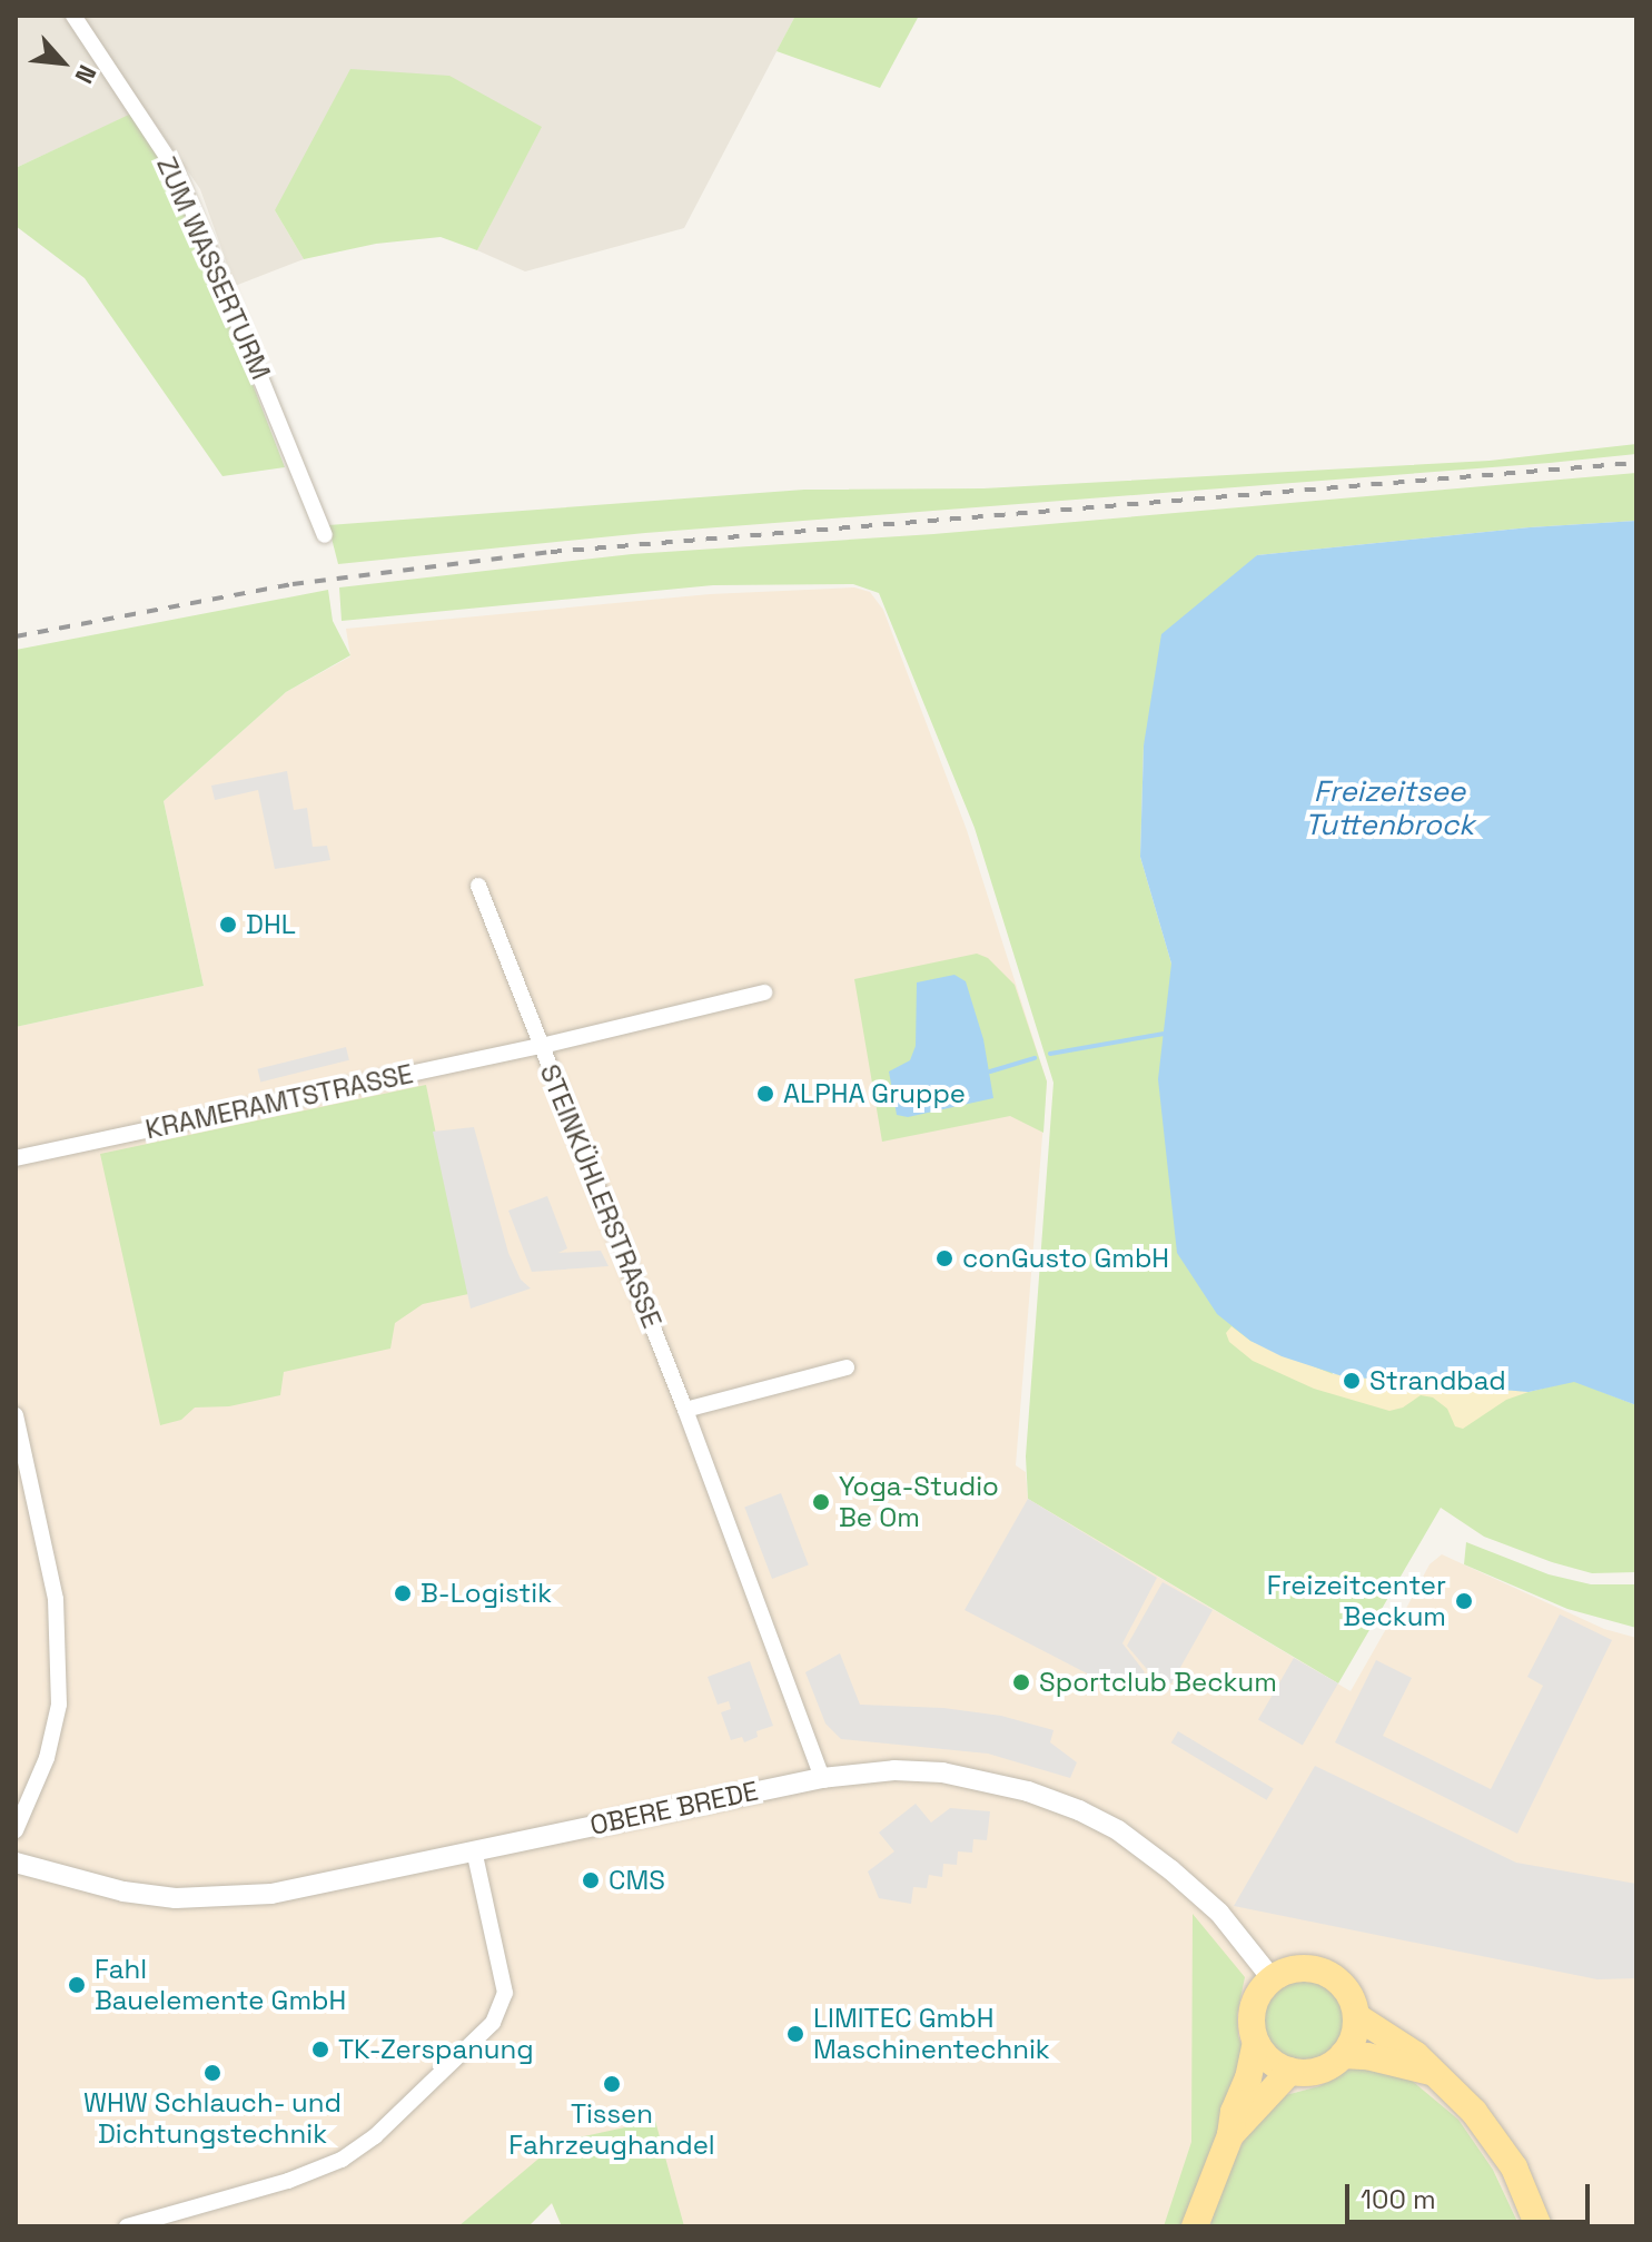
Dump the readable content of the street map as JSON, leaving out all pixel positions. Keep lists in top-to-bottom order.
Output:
{
  "streets": {
    "street": [
      "ZUM WASSERTURM",
      "KRAMERAMTSTRASSE",
      "STEINKÜHLERSTRASSE",
      "OBERE BREDE"
    ]
  },
  "crossings": [
    ["KRAMERAMTSTRASSE", "STEINKÜHLERSTRASSE"],
    ["STEINKÜHLERSTRASSE", "OBERE BREDE"]
  ],
  "water": ["Freizeitsee Tuttenbrock"],
  "places": [
    "DHL",
    "ALPHA Gruppe",
    "conGusto GmbH",
    "Strandbad",
    "Yoga-Studio Be Om",
    "B-Logistik",
    "Freizeitcenter Beckum",
    "Sportclub Beckum",
    "CMS",
    "Fahl Bauelemente GmbH",
    "LIMITEC GmbH Maschinentechnik",
    "TK-Zerspanung",
    "WHW Schlauch- und Dichtungstechnik",
    "Tissen Fahrzeughandel"
  ],
  "scale_bar": "100 m",
  "north": "bottom right"
}
